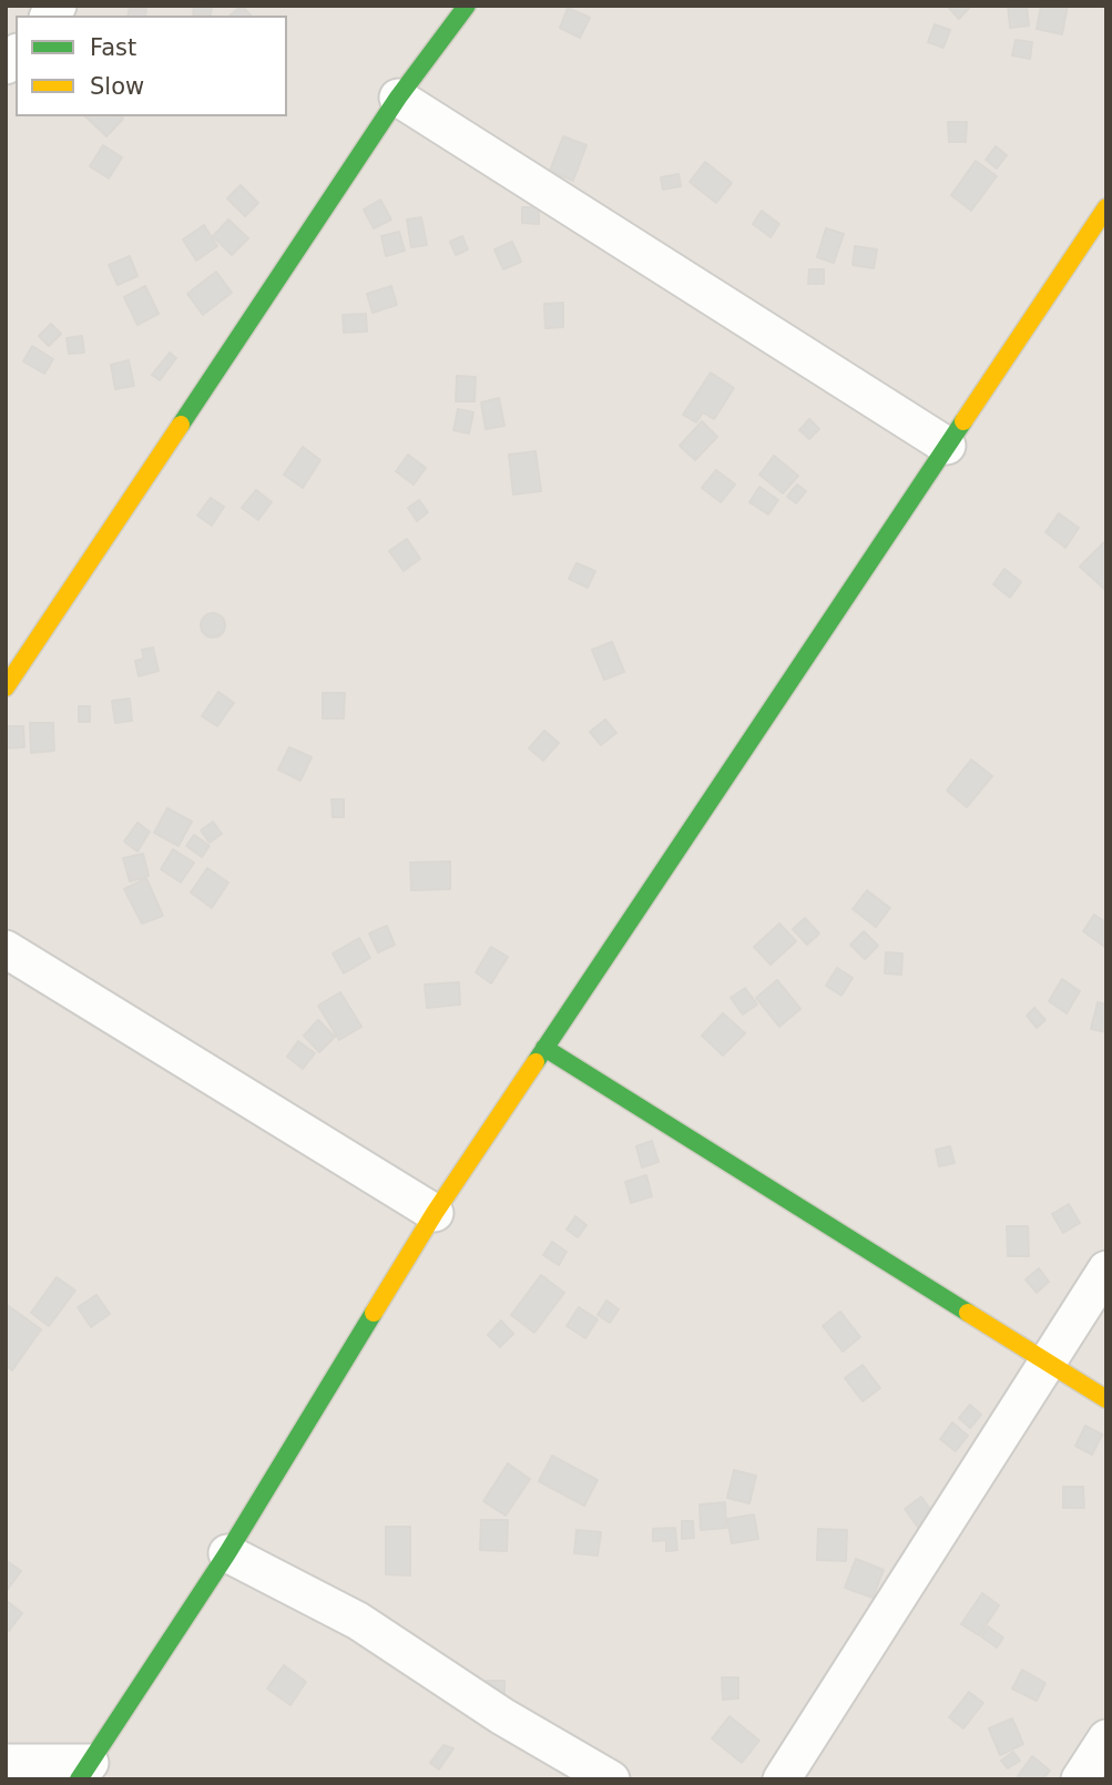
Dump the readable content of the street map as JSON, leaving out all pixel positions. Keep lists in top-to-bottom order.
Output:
{
  "legend": ["Fast", "Slow"]
}
